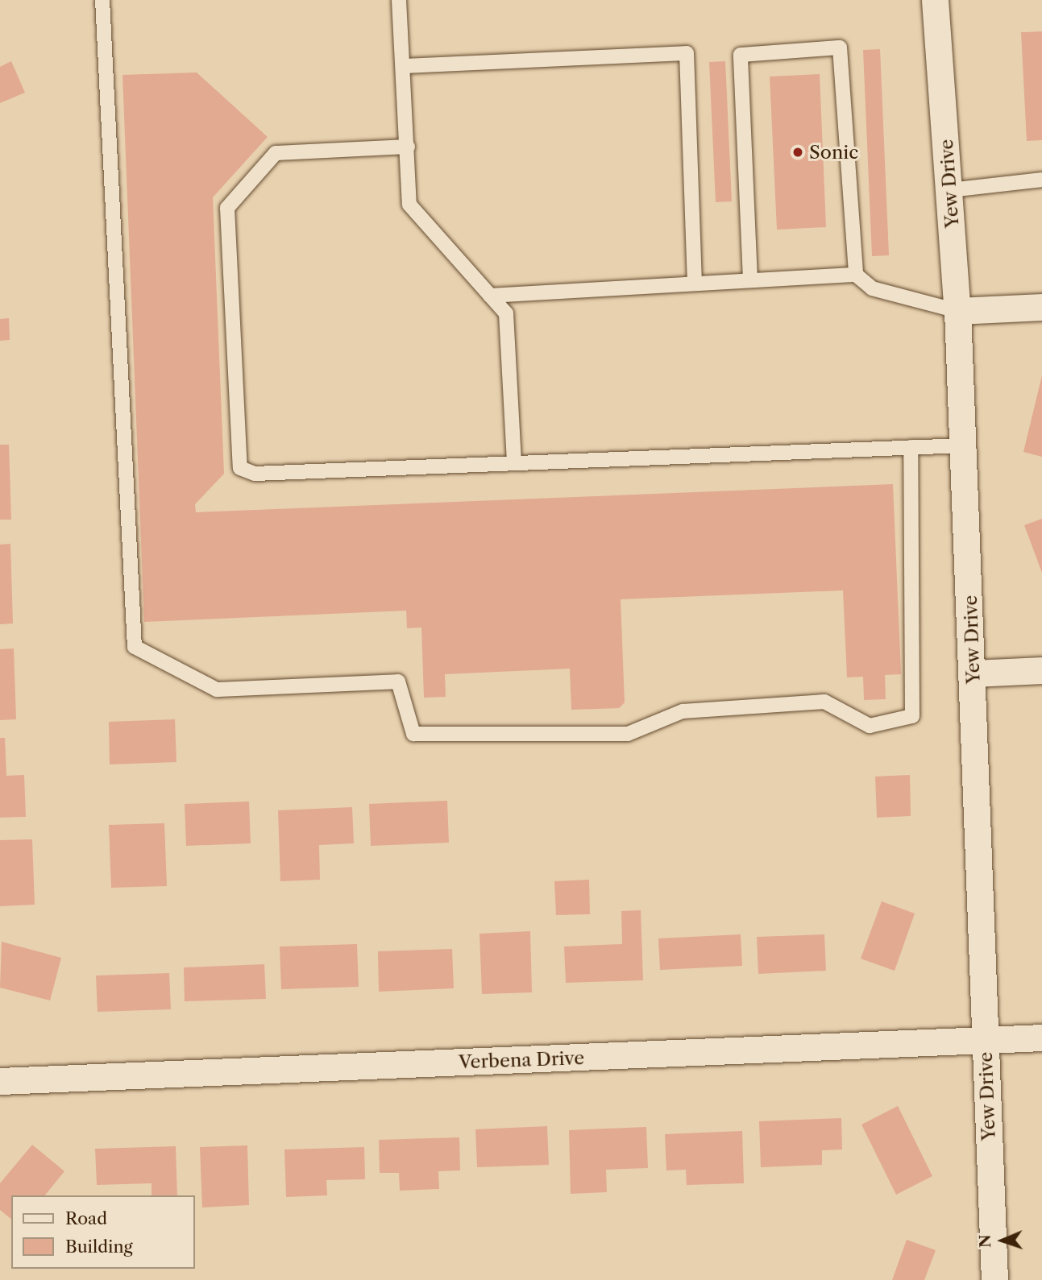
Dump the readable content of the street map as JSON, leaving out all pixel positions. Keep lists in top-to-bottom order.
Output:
{
  "streets": {
    "street": ["Yew Drive", "Verbena Drive"]
  },
  "crossings": [
    ["Yew Drive", "Verbena Drive"]
  ],
  "places": ["Sonic"],
  "legend": ["Road", "Building"],
  "north": "left"
}
